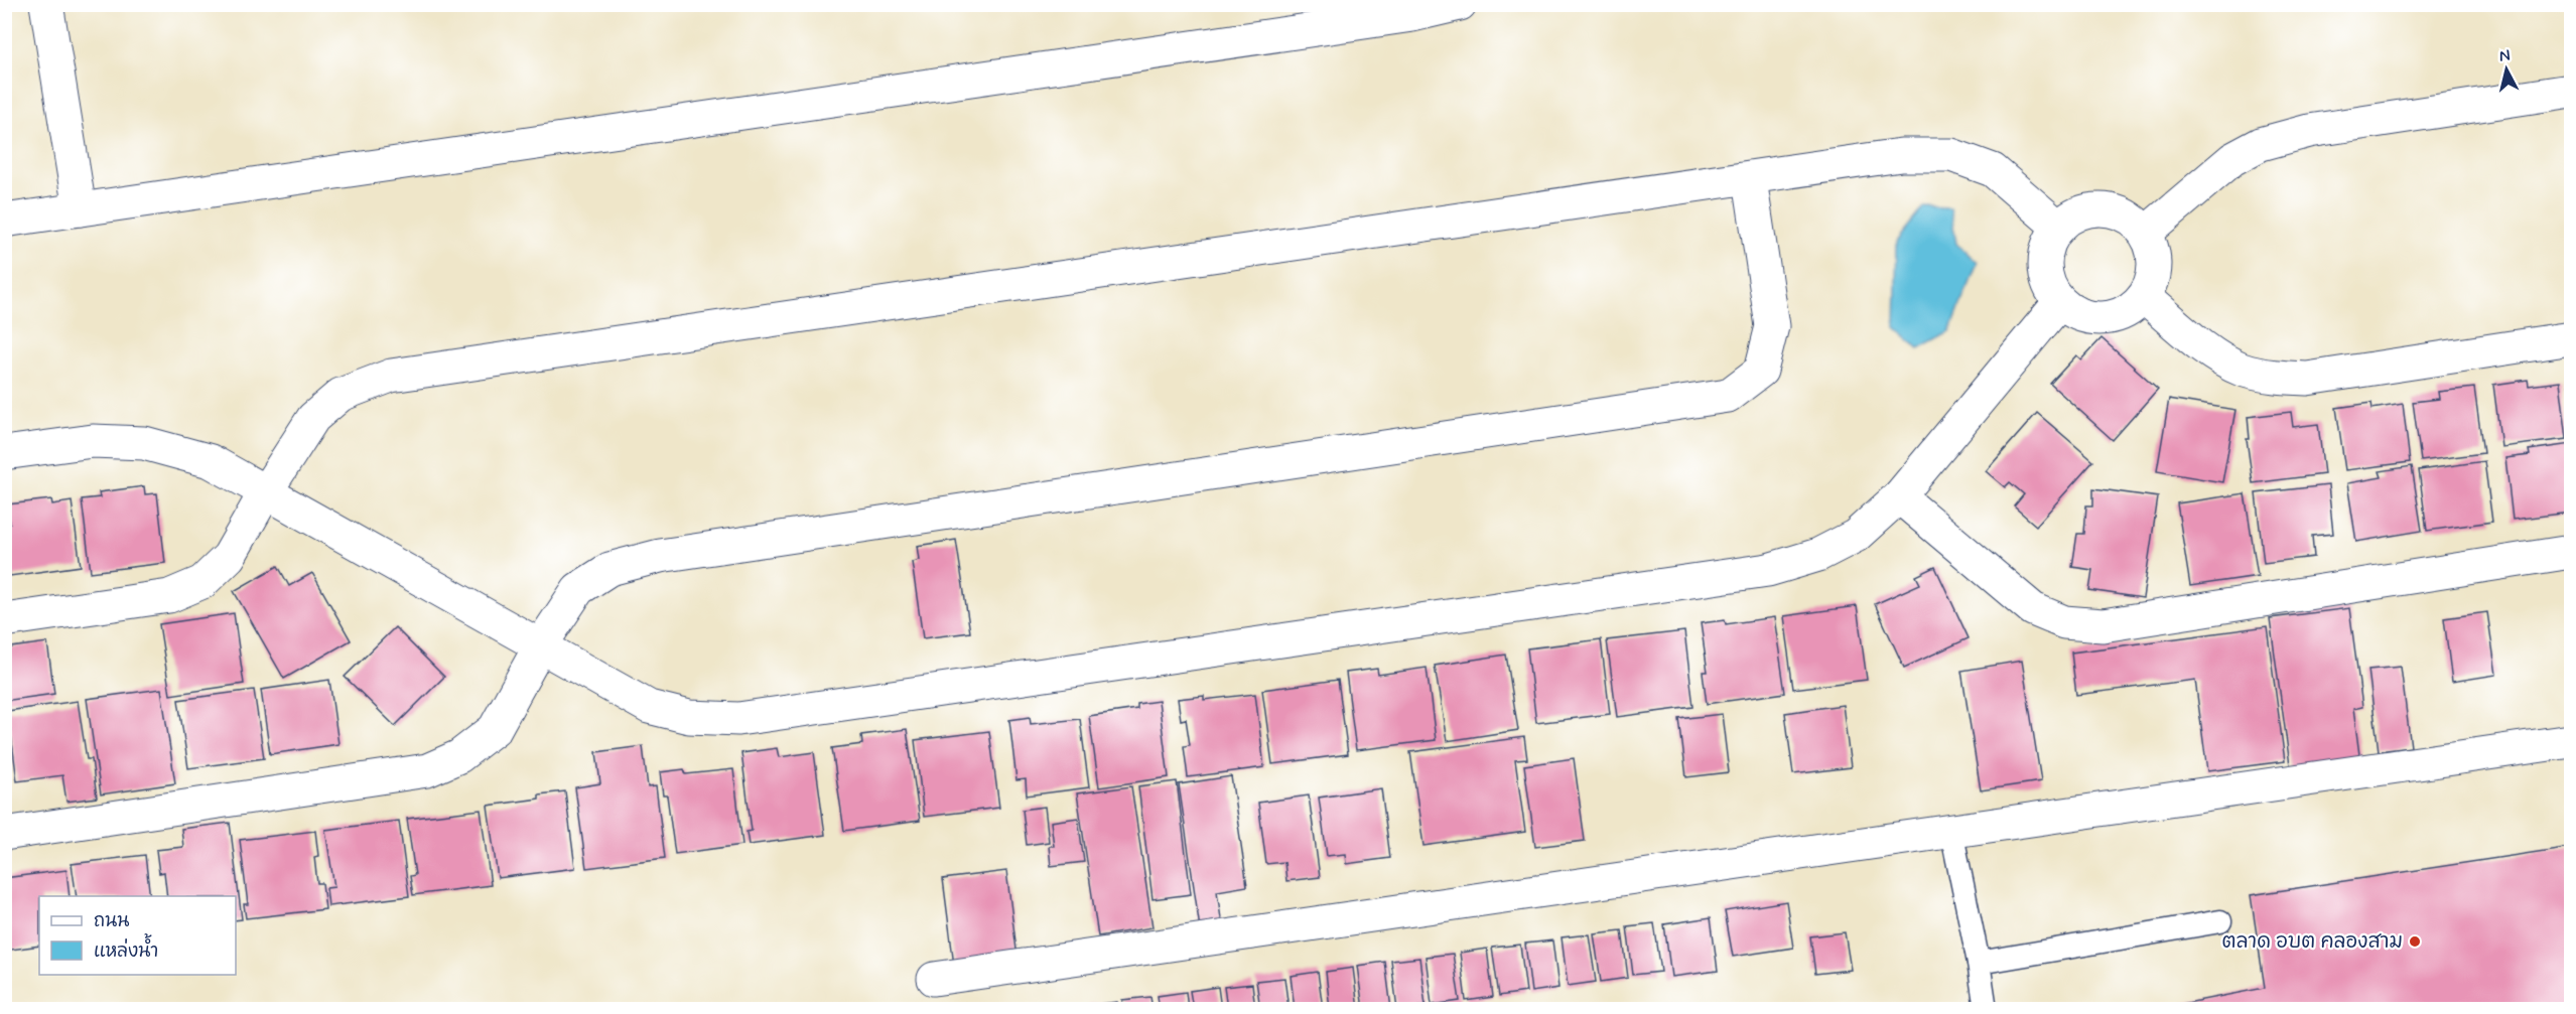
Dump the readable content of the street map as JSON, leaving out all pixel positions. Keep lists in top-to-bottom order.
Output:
{
  "places": ["ตลาด อบต คลองสาม"],
  "legend": ["ถนน", "แหล่งน้ำ"],
  "north": "top"
}
